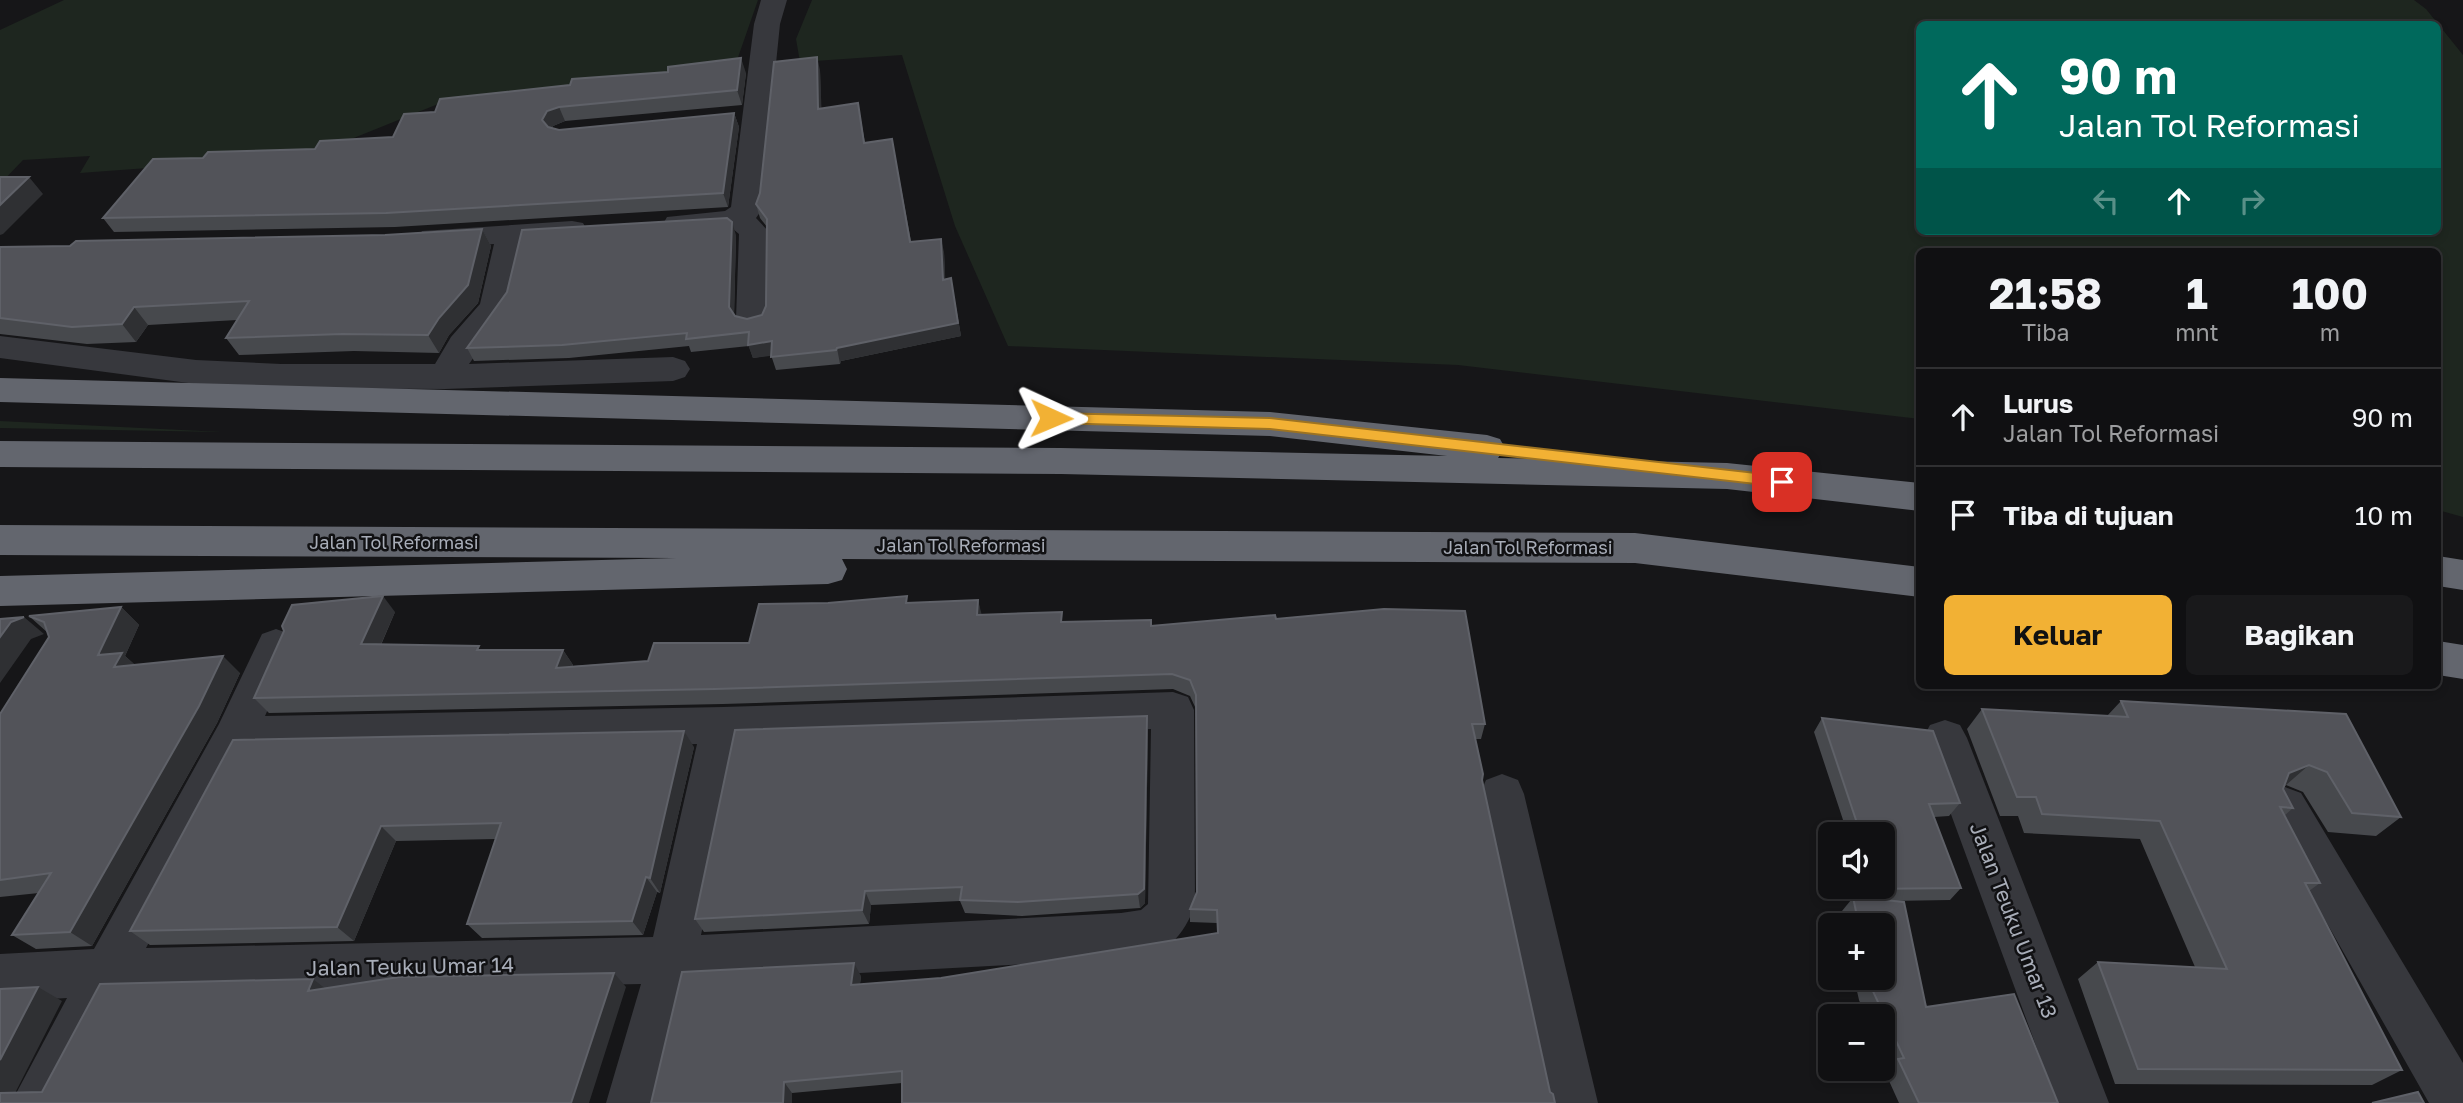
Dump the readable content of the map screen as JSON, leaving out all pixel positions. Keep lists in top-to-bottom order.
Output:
{
  "streets": {
    "highway": ["Jalan Tol Reformasi"],
    "street": ["Jalan Teuku Umar 13", "Jalan Teuku Umar 14"]
  },
  "page": {
    "turn": ["90 m", "Jalan Tol Reformasi"],
    "eta": [
      "21:58",
      "Tiba",
      "1",
      "mnt",
      "100",
      "m"
    ],
    "list": [
      {
        "name": "Lurus",
        "note": "Jalan Tol Reformasi",
        "value": "90 m"
      },
      {
        "name": "Tiba di tujuan",
        "value": "10 m"
      }
    ],
    "buttons": ["Keluar", "Bagikan"],
    "map_buttons": ["+", "−"]
  }
}
